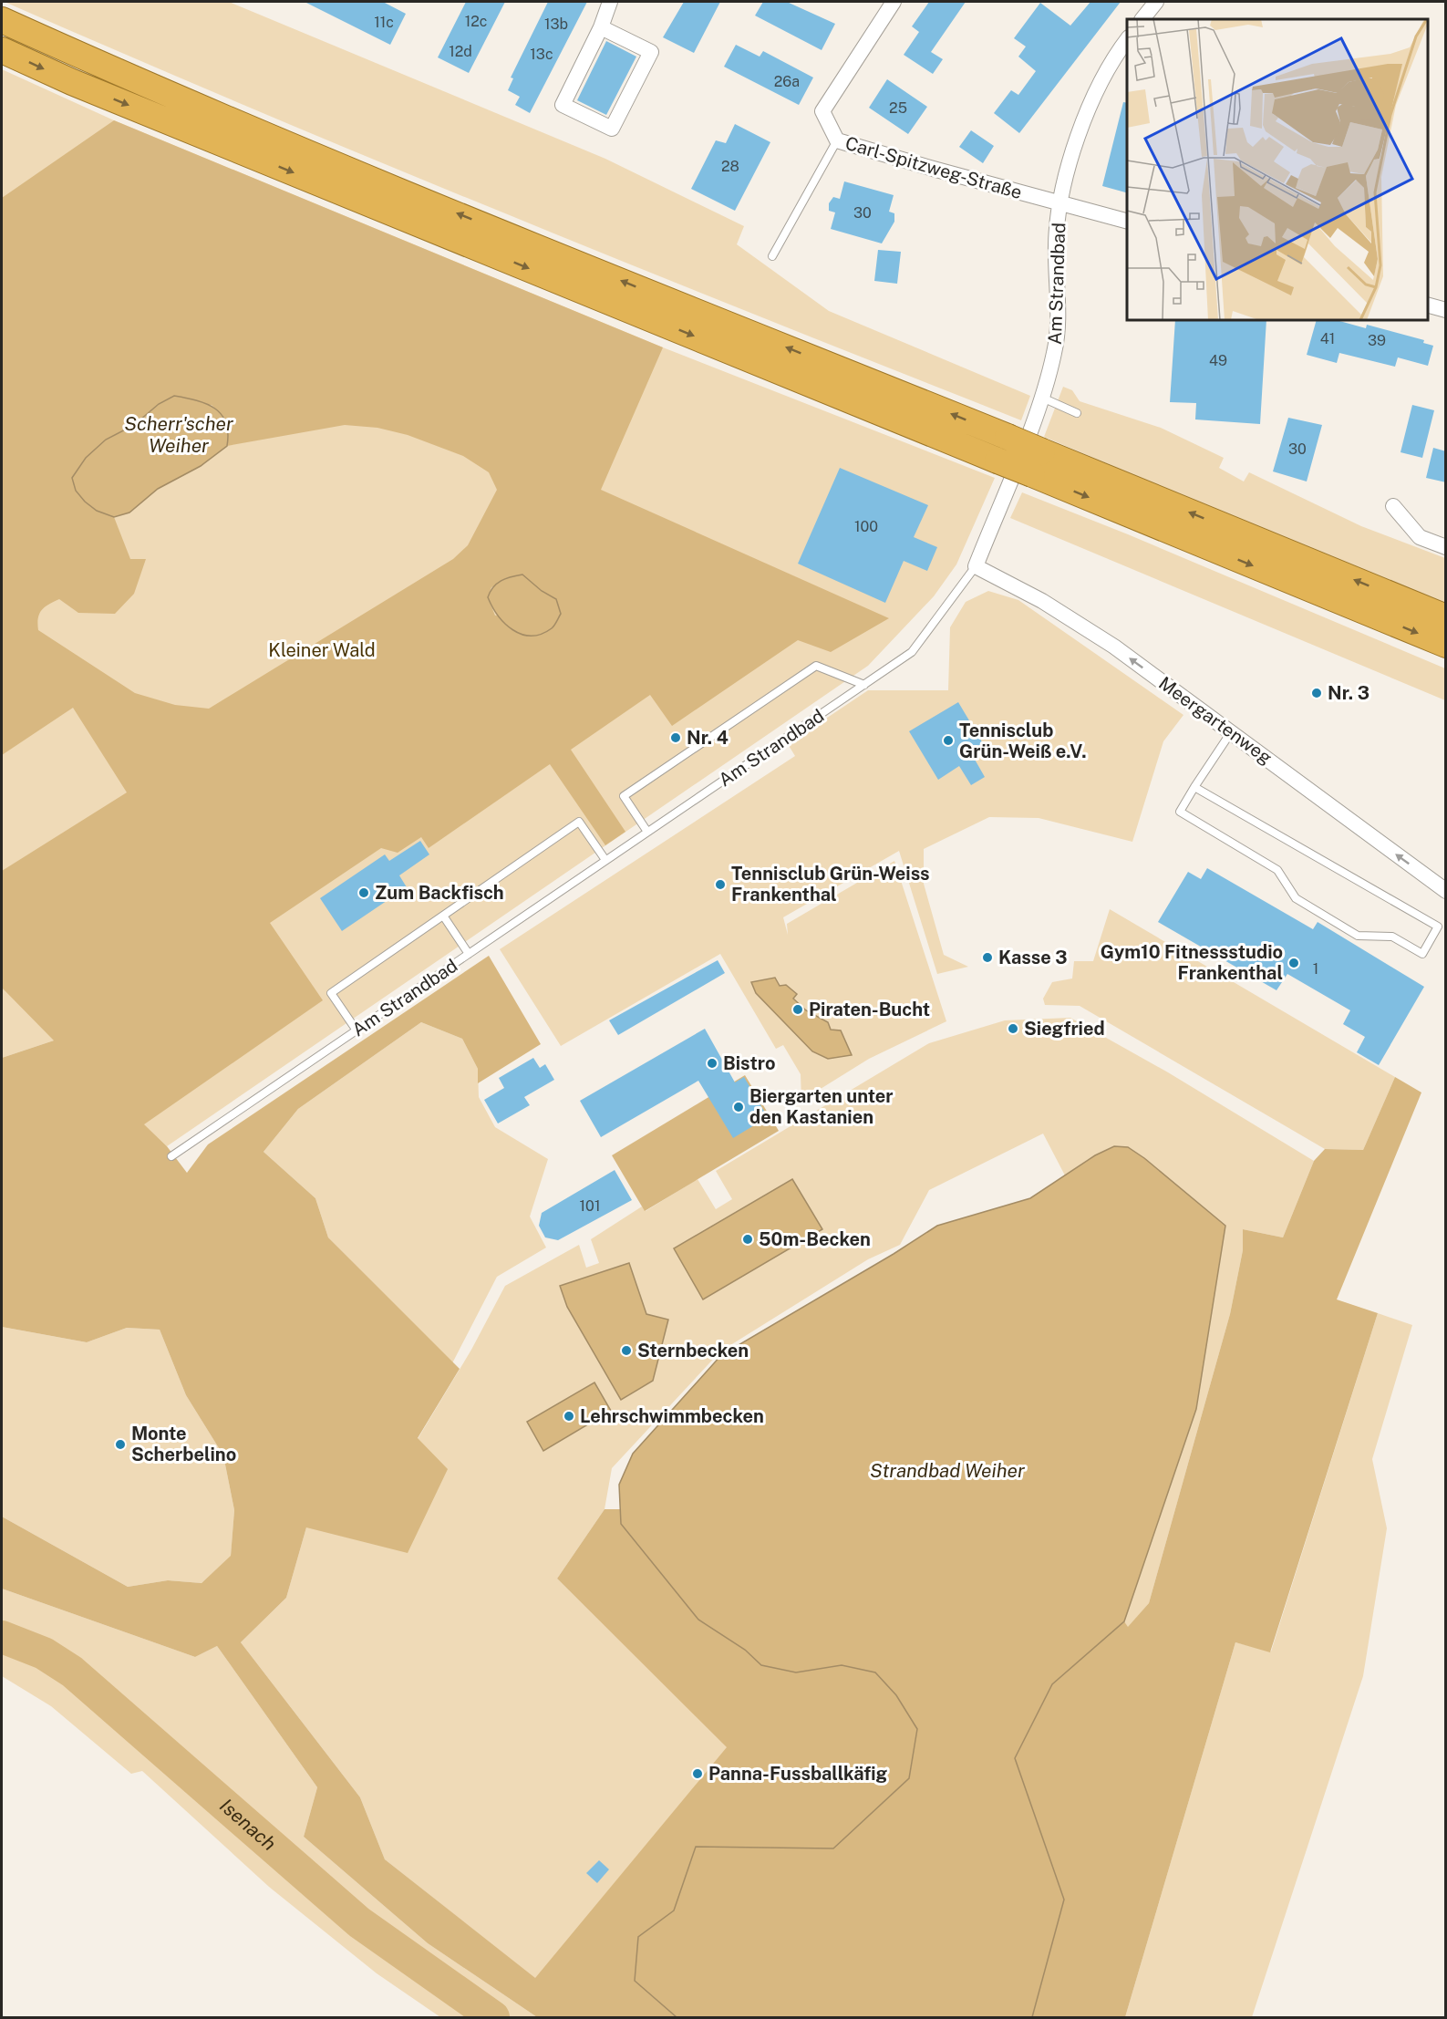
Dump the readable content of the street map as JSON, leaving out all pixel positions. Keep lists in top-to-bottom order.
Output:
{
  "streets": {
    "street": ["Carl-Spitzweg-Straße", "Am Strandbad", "Meergartenweg"]
  },
  "crossings": [
    ["Carl-Spitzweg-Straße", "Am Strandbad"],
    ["Am Strandbad", "Meergartenweg"]
  ],
  "one_way": ["Meergartenweg"],
  "water": ["Scherr'scher Weiher", "Strandbad Weiher", "Isenach"],
  "parks": ["Kleiner Wald"],
  "places": [
    "Nr. 3",
    "Nr. 4",
    "Tennisclub Grün-Weiß e.V.",
    "Tennisclub Grün-Weiss Frankenthal",
    "Zum Backfisch",
    "Kasse 3",
    "Gym10 Fitnessstudio Frankenthal",
    "Piraten-Bucht",
    "Siegfried",
    "Bistro",
    "Biergarten unter den Kastanien",
    "50m-Becken",
    "Sternbecken",
    "Lehrschwimmbecken",
    "Monte Scherbelino",
    "Panna-Fussballkäfig"
  ],
  "house_numbers": [
    "12c",
    "11c",
    "13b",
    "12d",
    "13c",
    "26a",
    "25",
    "28",
    "30",
    "41",
    "39",
    "49",
    "30",
    "100",
    "1",
    "101"
  ]
}
